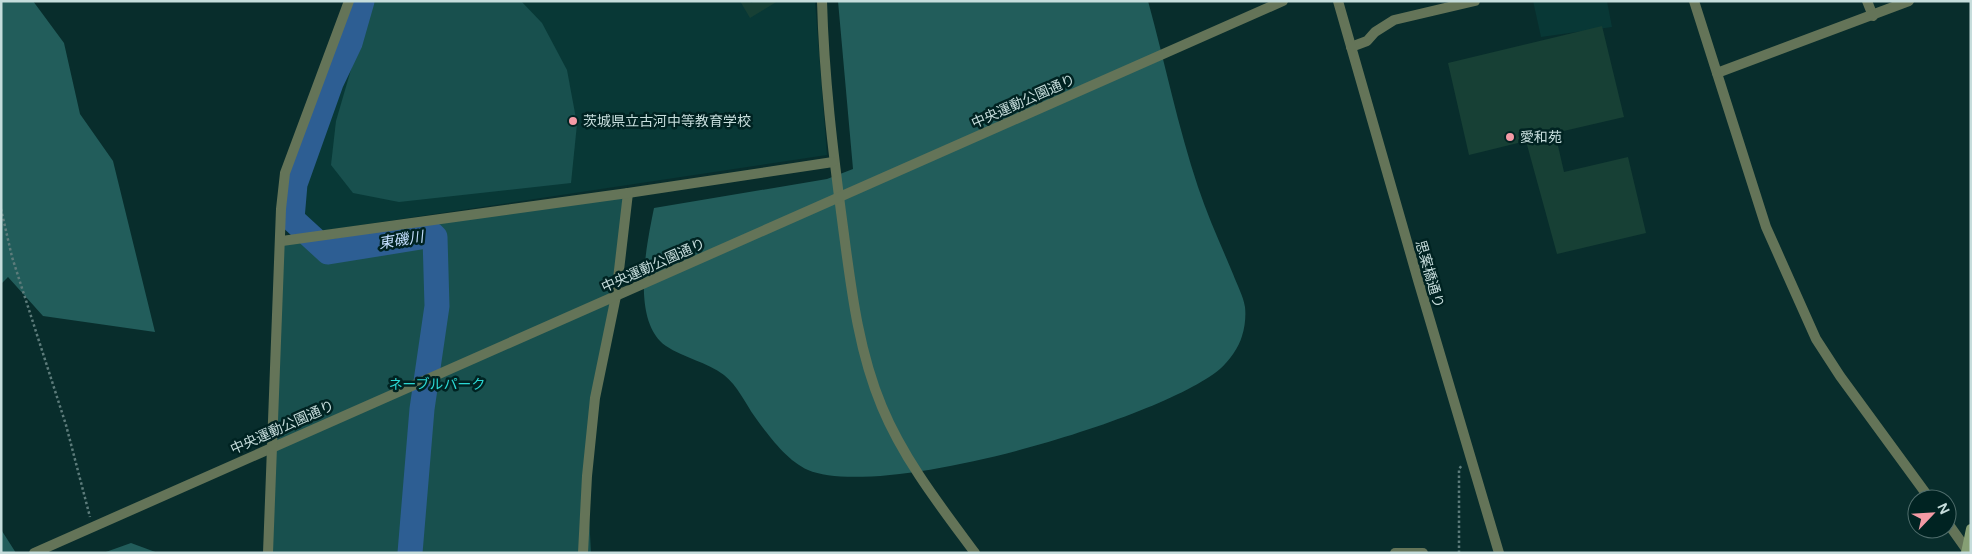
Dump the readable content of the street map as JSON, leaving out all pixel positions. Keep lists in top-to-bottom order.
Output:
{
  "streets": {
    "street": ["中央運動公園通り", "思案橋通り"]
  },
  "water": ["東磯川"],
  "parks": ["ネーブルパーク"],
  "places": ["茨城県立古河中等教育学校", "愛和苑"],
  "north": "top right"
}
